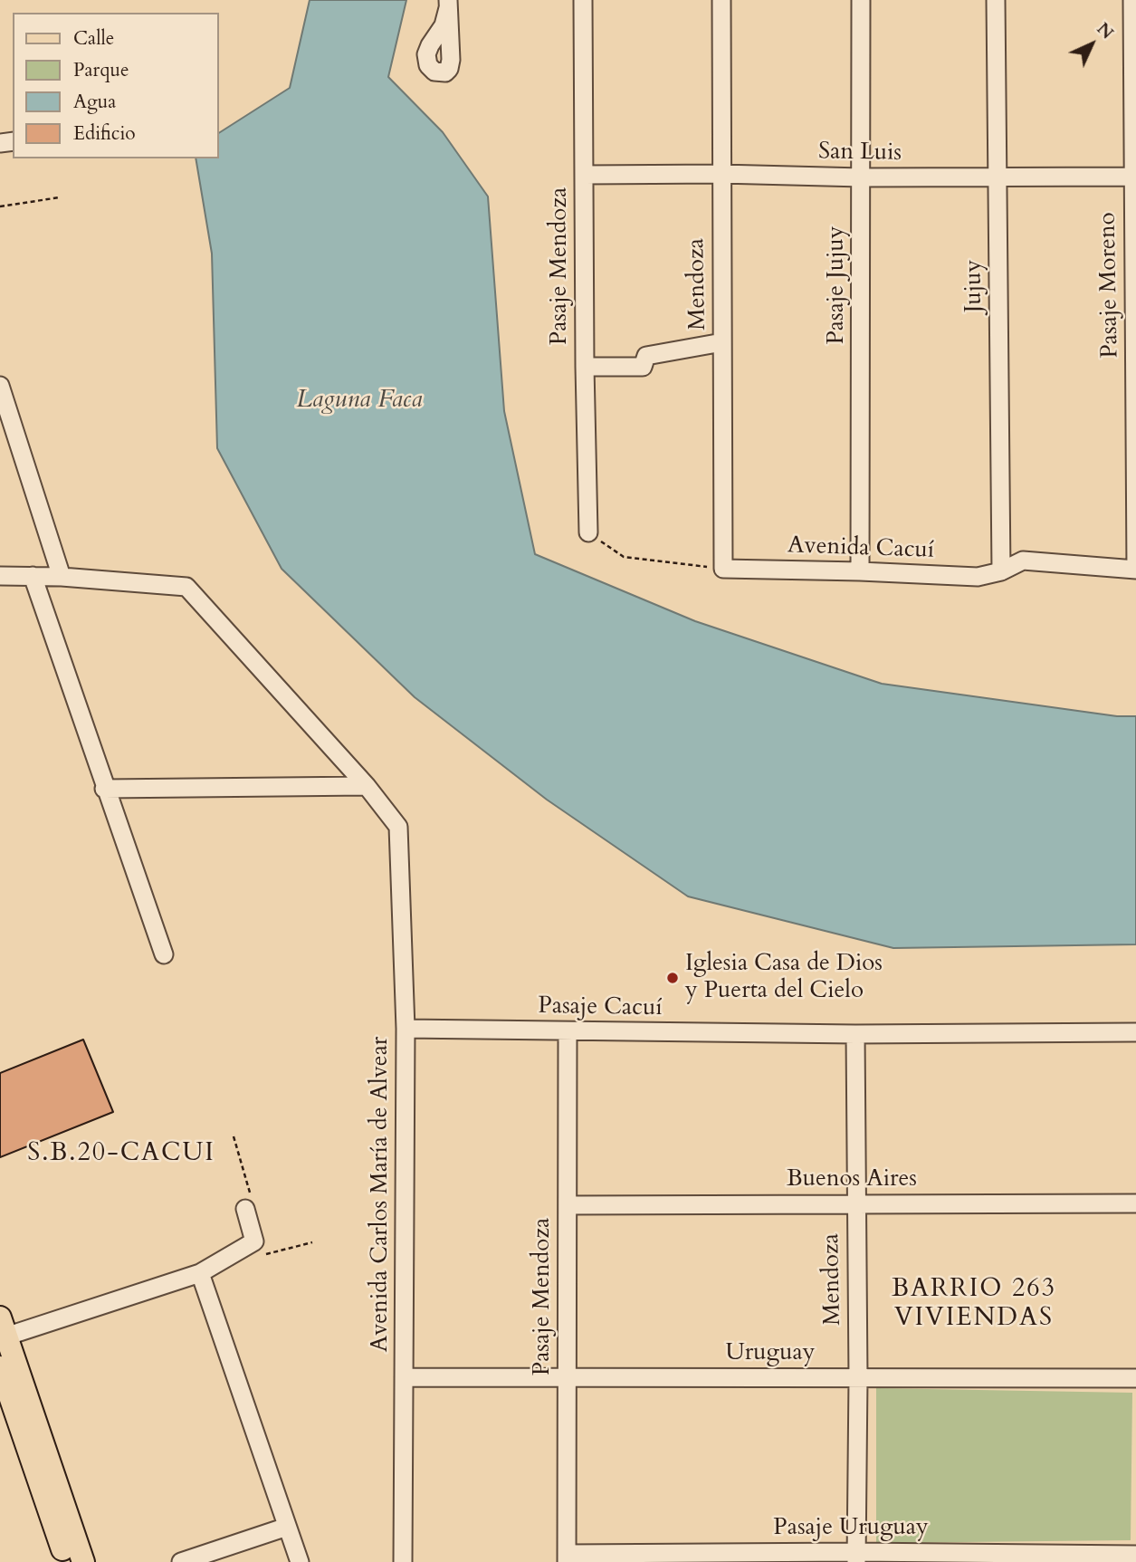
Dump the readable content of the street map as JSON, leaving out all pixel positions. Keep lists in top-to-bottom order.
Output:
{
  "streets": {
    "street": [
      "San Luis",
      "Pasaje Mendoza",
      "Mendoza",
      "Pasaje Jujuy",
      "Pasaje Moreno",
      "Jujuy",
      "Avenida Cacuí",
      "Pasaje Cacuí",
      "Buenos Aires",
      "Avenida Carlos María de Alvear",
      "Uruguay",
      "Pasaje Uruguay"
    ]
  },
  "crossings": [
    ["San Luis", "Pasaje Mendoza"],
    ["San Luis", "Mendoza"],
    ["San Luis", "Pasaje Jujuy"],
    ["San Luis", "Pasaje Moreno"],
    ["San Luis", "Jujuy"],
    ["Pasaje Mendoza", "Pasaje Cacuí"],
    ["Pasaje Mendoza", "Buenos Aires"],
    ["Pasaje Mendoza", "Uruguay"],
    ["Pasaje Mendoza", "Pasaje Uruguay"],
    ["Mendoza", "Avenida Cacuí"],
    ["Mendoza", "Pasaje Cacuí"],
    ["Mendoza", "Buenos Aires"],
    ["Mendoza", "Uruguay"],
    ["Mendoza", "Pasaje Uruguay"],
    ["Pasaje Jujuy", "Avenida Cacuí"],
    ["Pasaje Moreno", "Avenida Cacuí"],
    ["Jujuy", "Avenida Cacuí"],
    ["Pasaje Cacuí", "Avenida Carlos María de Alvear"],
    ["Avenida Carlos María de Alvear", "Uruguay"]
  ],
  "districts": ["S.B.20-CACUI", "BARRIO 263 VIVIENDAS"],
  "water": ["Laguna Faca"],
  "places": ["Iglesia Casa de Dios y Puerta del Cielo"],
  "legend": [
    "Calle",
    "Parque",
    "Agua",
    "Edificio"
  ],
  "north": "top right"
}
